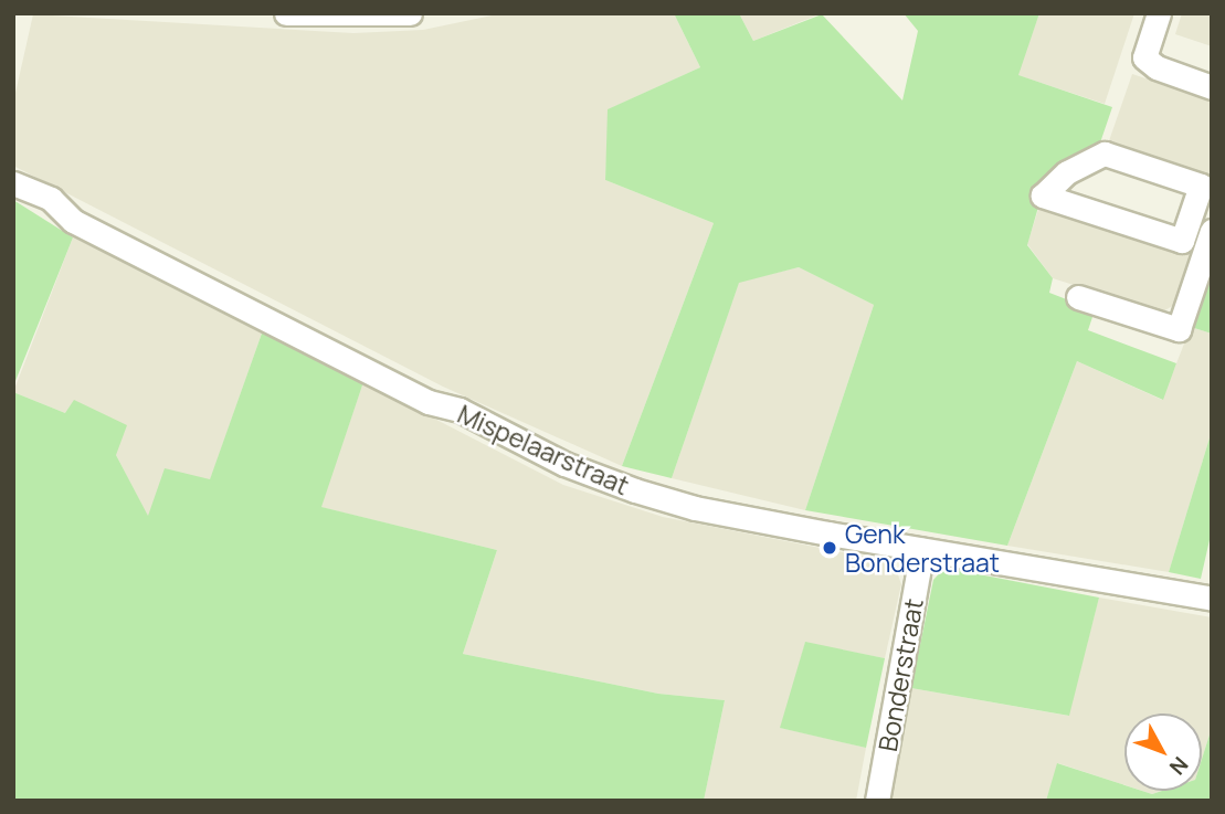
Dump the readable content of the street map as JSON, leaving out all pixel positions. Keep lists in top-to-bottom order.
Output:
{
  "streets": {
    "street": ["Mispelaarstraat", "Bonderstraat"]
  },
  "crossings": [
    ["Mispelaarstraat", "Bonderstraat"]
  ],
  "places": ["Genk Bonderstraat"],
  "north": "bottom right"
}
